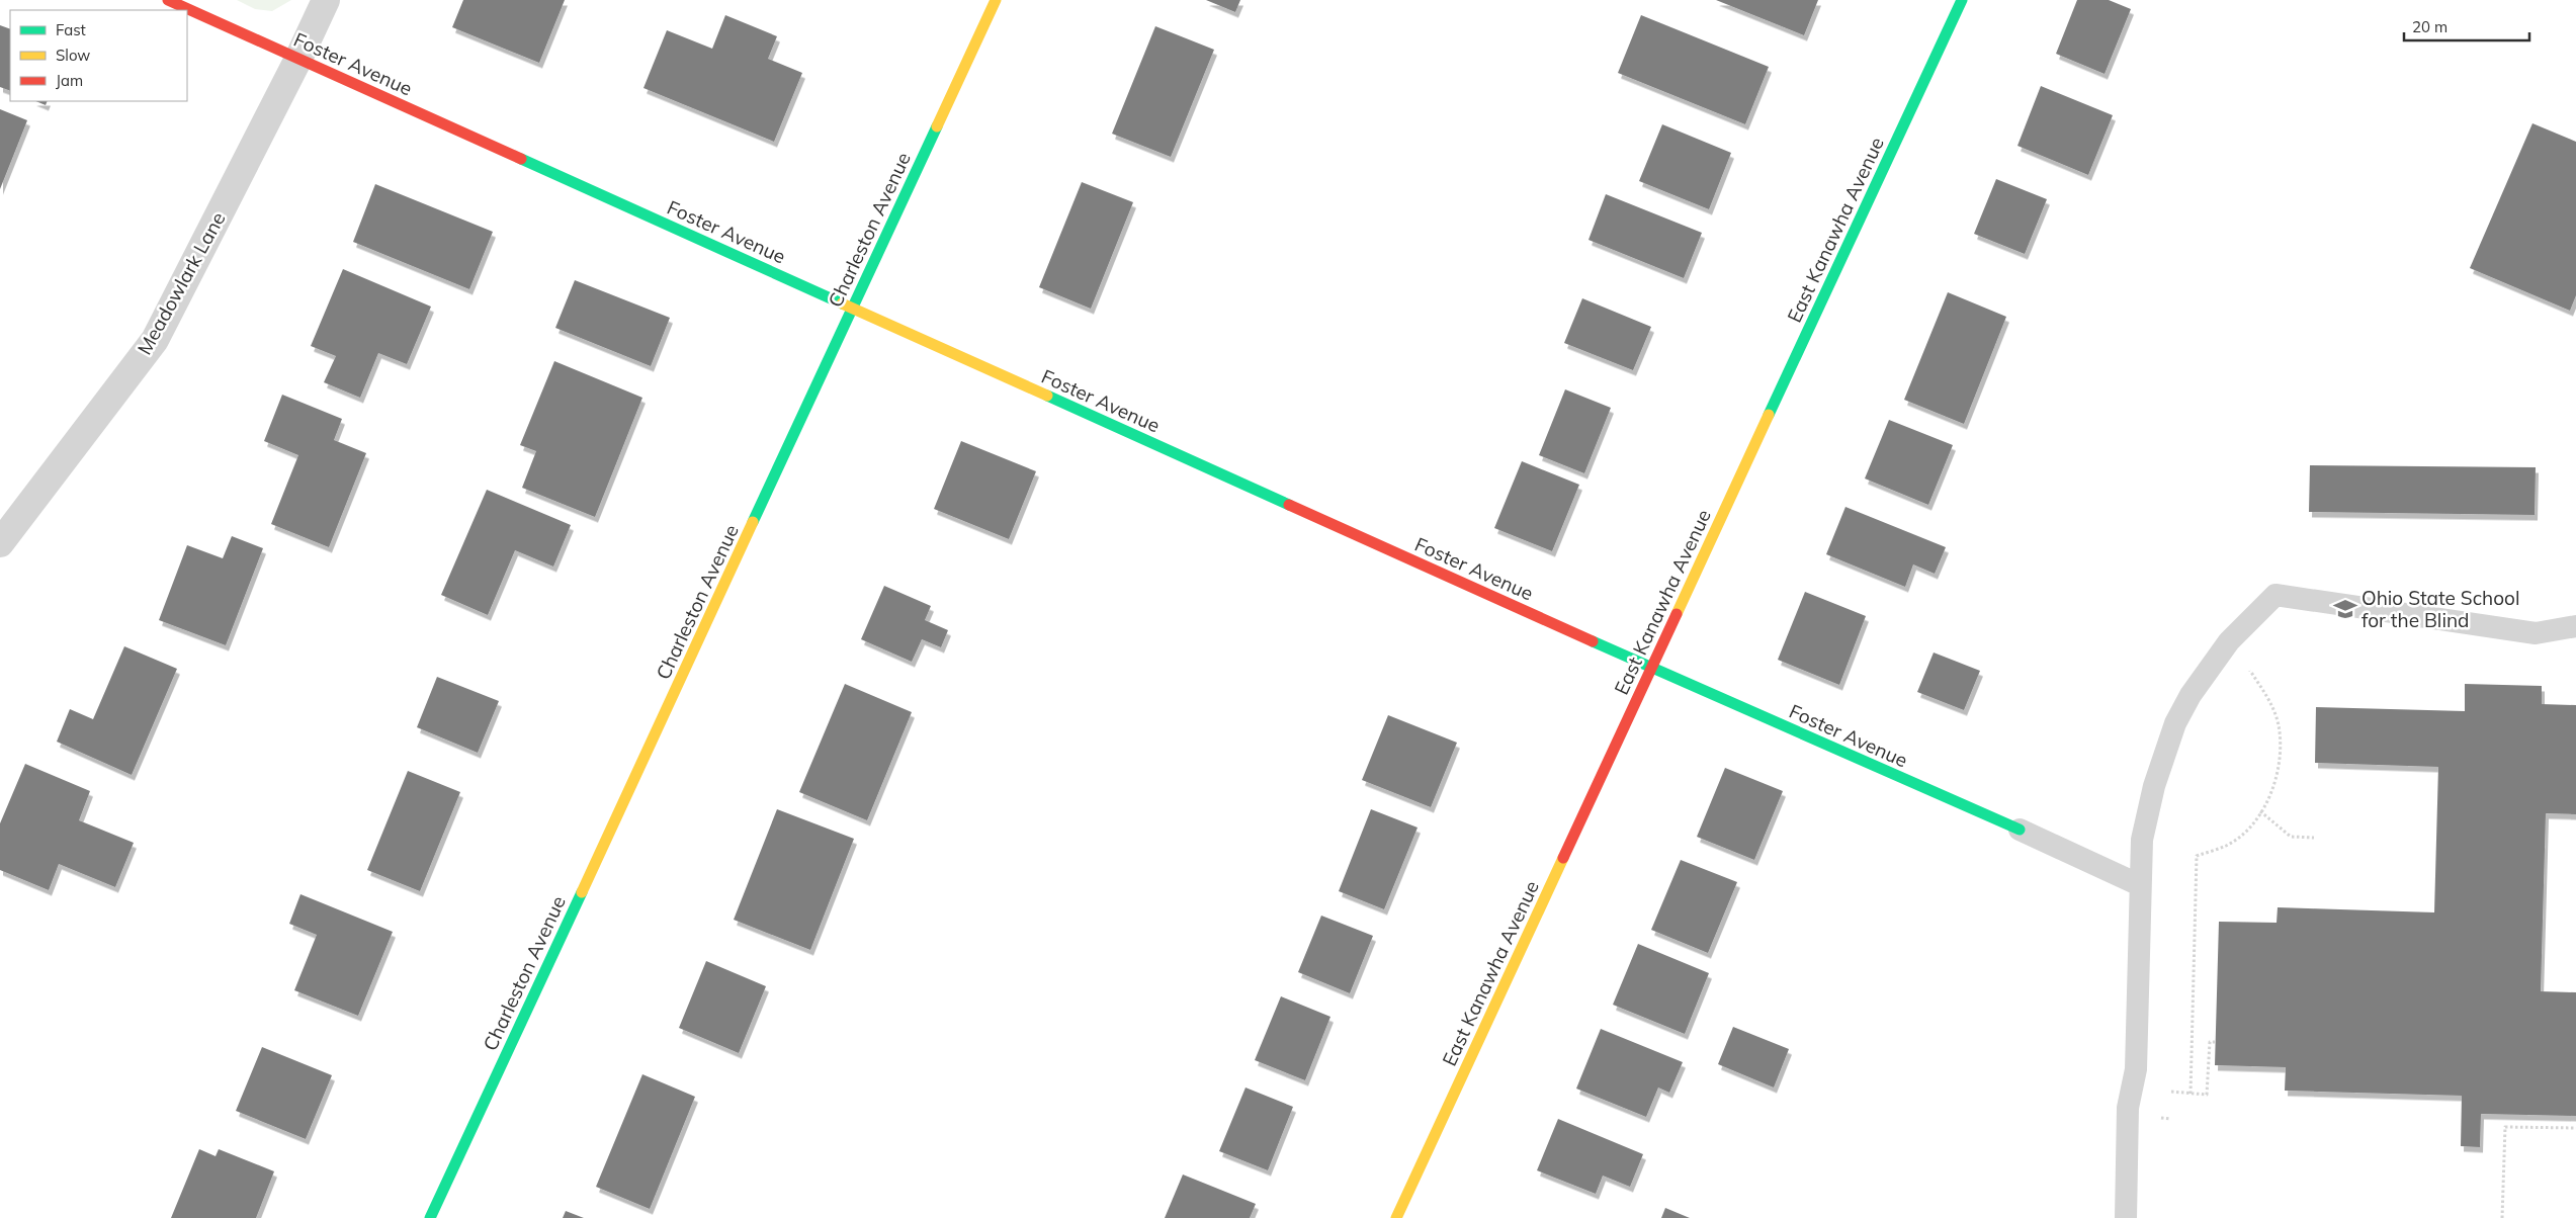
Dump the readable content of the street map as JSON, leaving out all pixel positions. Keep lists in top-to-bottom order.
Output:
{
  "streets": {
    "street": [
      "Foster Avenue",
      "Charleston Avenue",
      "East Kanawha Avenue",
      "Meadowlark Lane"
    ]
  },
  "crossings": [
    ["Foster Avenue", "Charleston Avenue"],
    ["Foster Avenue", "East Kanawha Avenue"],
    ["Foster Avenue", "Meadowlark Lane"]
  ],
  "places": {
    "school or university": ["Ohio State School for the Blind"]
  },
  "legend": ["Fast", "Slow", "Jam"],
  "scale_bar": "20 m"
}
